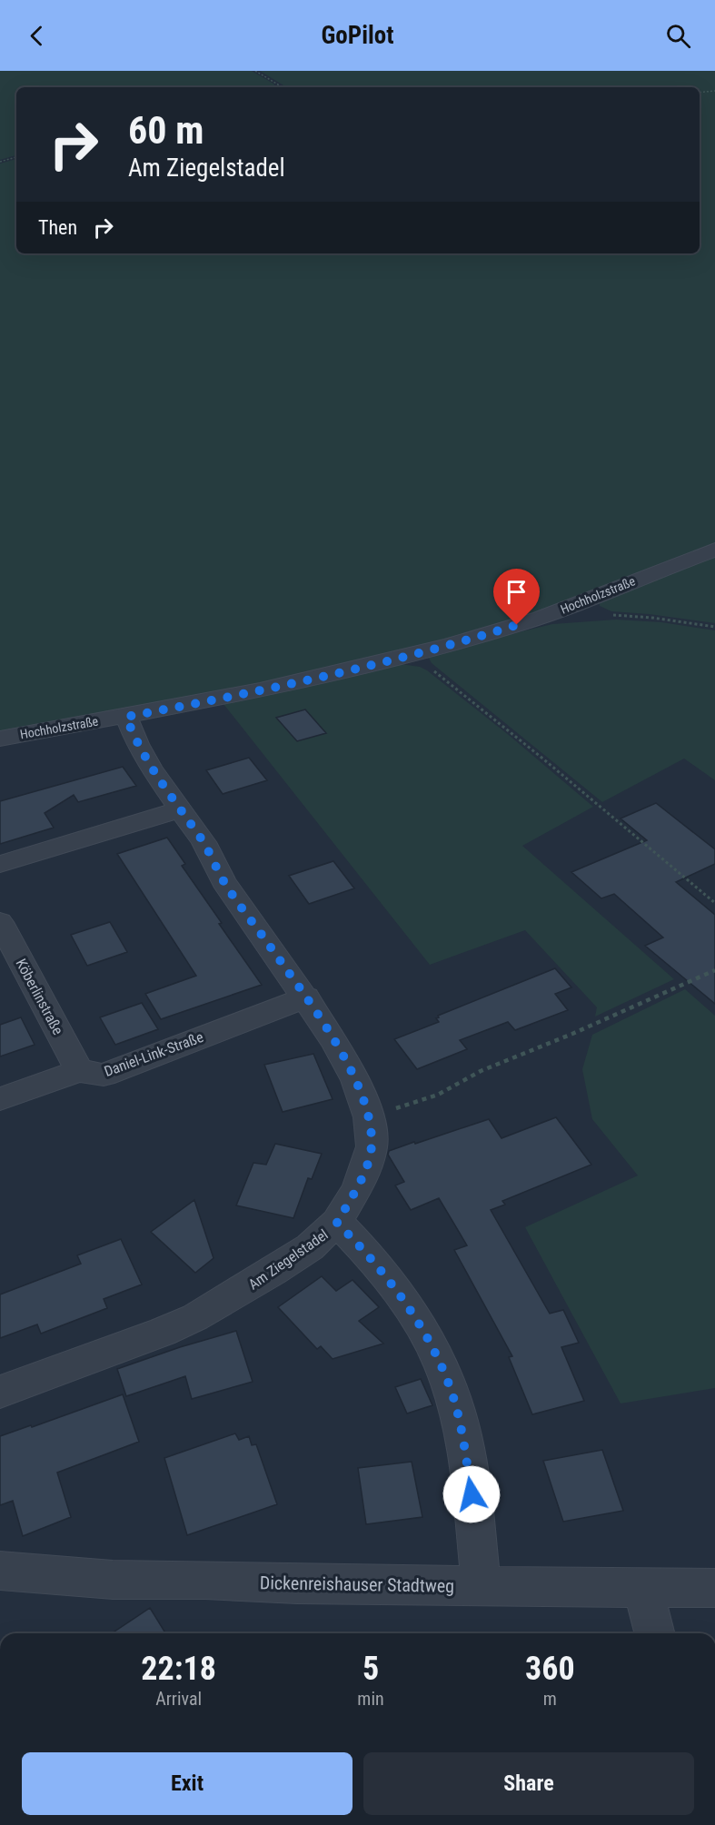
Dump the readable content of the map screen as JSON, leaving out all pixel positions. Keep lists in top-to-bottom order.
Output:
{
  "streets": {
    "street": [
      "Hochholzstraße",
      "Köberlinstraße",
      "Daniel-Link-Straße",
      "Am Ziegelstadel",
      "Dickenreishauser Stadtweg"
    ]
  },
  "crossings": [
    ["Hochholzstraße", "Am Ziegelstadel"],
    ["Köberlinstraße", "Daniel-Link-Straße"],
    ["Daniel-Link-Straße", "Am Ziegelstadel"]
  ],
  "page": {
    "header": "GoPilot",
    "turn": ["60 m", "Am Ziegelstadel"],
    "then": "Then",
    "eta": [
      "22:18",
      "Arrival",
      "5",
      "min",
      "360",
      "m"
    ],
    "buttons": ["Exit", "Share"]
  }
}
